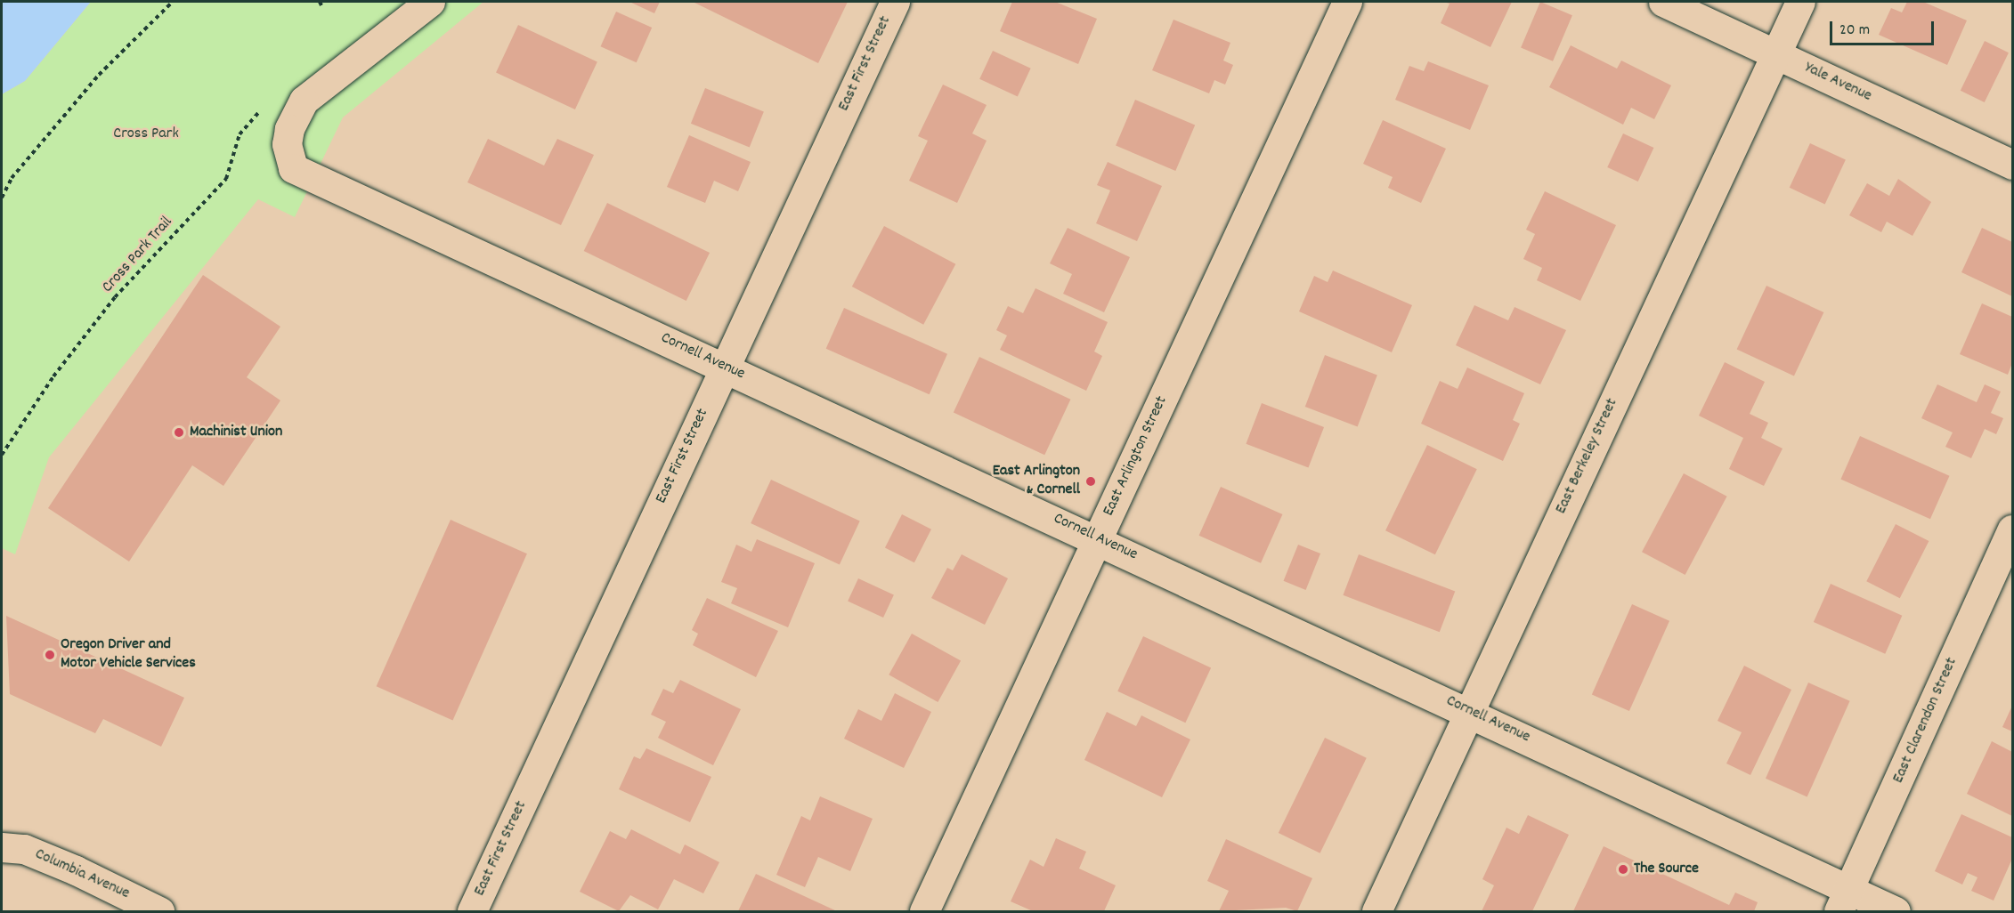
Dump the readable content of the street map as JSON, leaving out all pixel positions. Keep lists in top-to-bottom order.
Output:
{
  "streets": {
    "street": [
      "East First Street",
      "Yale Avenue",
      "Cornell Avenue",
      "East Arlington Street",
      "East Berkeley Street",
      "East Clarendon Street",
      "Columbia Avenue"
    ],
    "path": ["Cross Park Trail"]
  },
  "crossings": [
    ["East First Street", "Cornell Avenue"],
    ["Yale Avenue", "East Berkeley Street"],
    ["Cross Park Trail", "Cornell Avenue"],
    ["Cornell Avenue", "East Arlington Street"],
    ["Cornell Avenue", "East Berkeley Street"],
    ["Cornell Avenue", "East Clarendon Street"]
  ],
  "parks": ["Cross Park"],
  "places": [
    "Machinist Union",
    "East Arlington & Cornell",
    "Oregon Driver and Motor Vehicle Services",
    "The Source"
  ],
  "scale_bar": "20 m"
}
